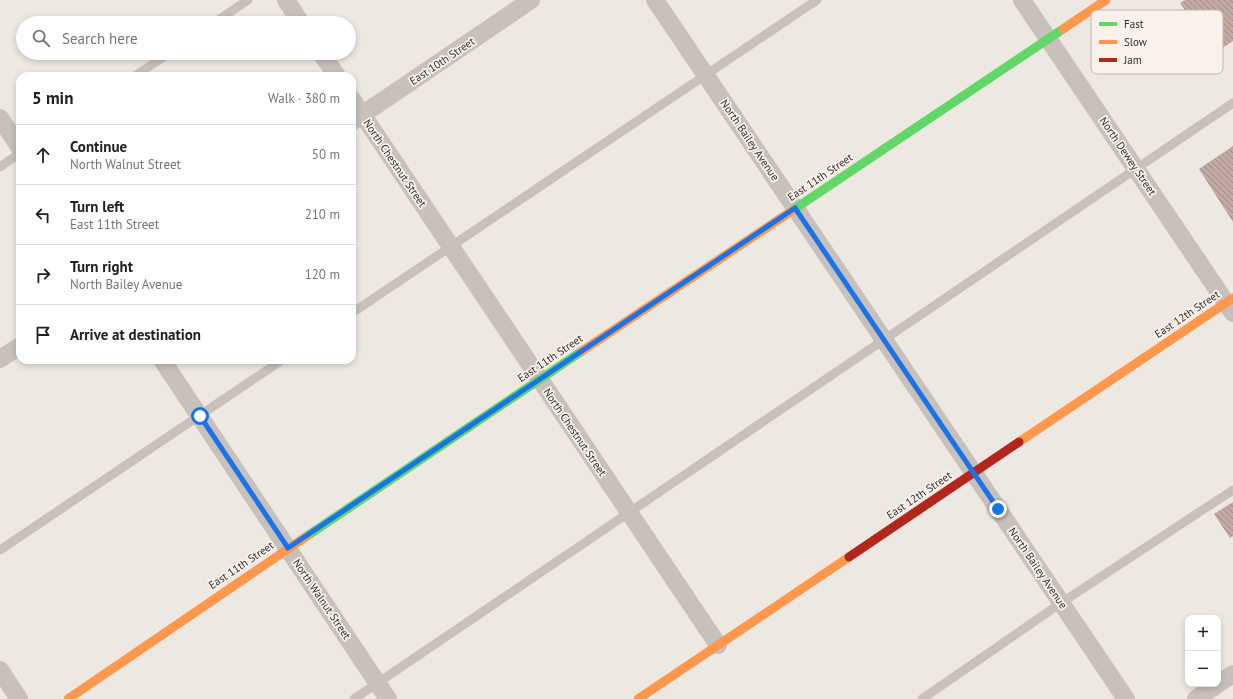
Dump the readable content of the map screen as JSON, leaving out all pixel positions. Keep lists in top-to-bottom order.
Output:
{
  "streets": {
    "street": [
      "East 10th Street",
      "North Bailey Avenue",
      "North Dewey Street",
      "North Chestnut Street",
      "East 11th Street",
      "East 12th Street",
      "North Walnut Street"
    ]
  },
  "crossings": [
    ["East 10th Street", "North Chestnut Street"],
    ["North Bailey Avenue", "East 11th Street"],
    ["North Bailey Avenue", "East 12th Street"],
    ["North Dewey Street", "East 11th Street"],
    ["North Dewey Street", "East 12th Street"],
    ["North Chestnut Street", "East 11th Street"],
    ["North Chestnut Street", "East 12th Street"],
    ["East 11th Street", "North Walnut Street"]
  ],
  "legend": ["Fast", "Slow", "Jam"],
  "page": {
    "search": "Search here",
    "heading": ["5 min", "Walk · 380 m"],
    "list": [
      ["Continue", "North Walnut Street", "50 m"],
      ["Turn left", "East 11th Street", "210 m"],
      ["Turn right", "North Bailey Avenue", "120 m"],
      "Arrive at destination"
    ],
    "map_buttons": ["+", "−"]
  }
}
